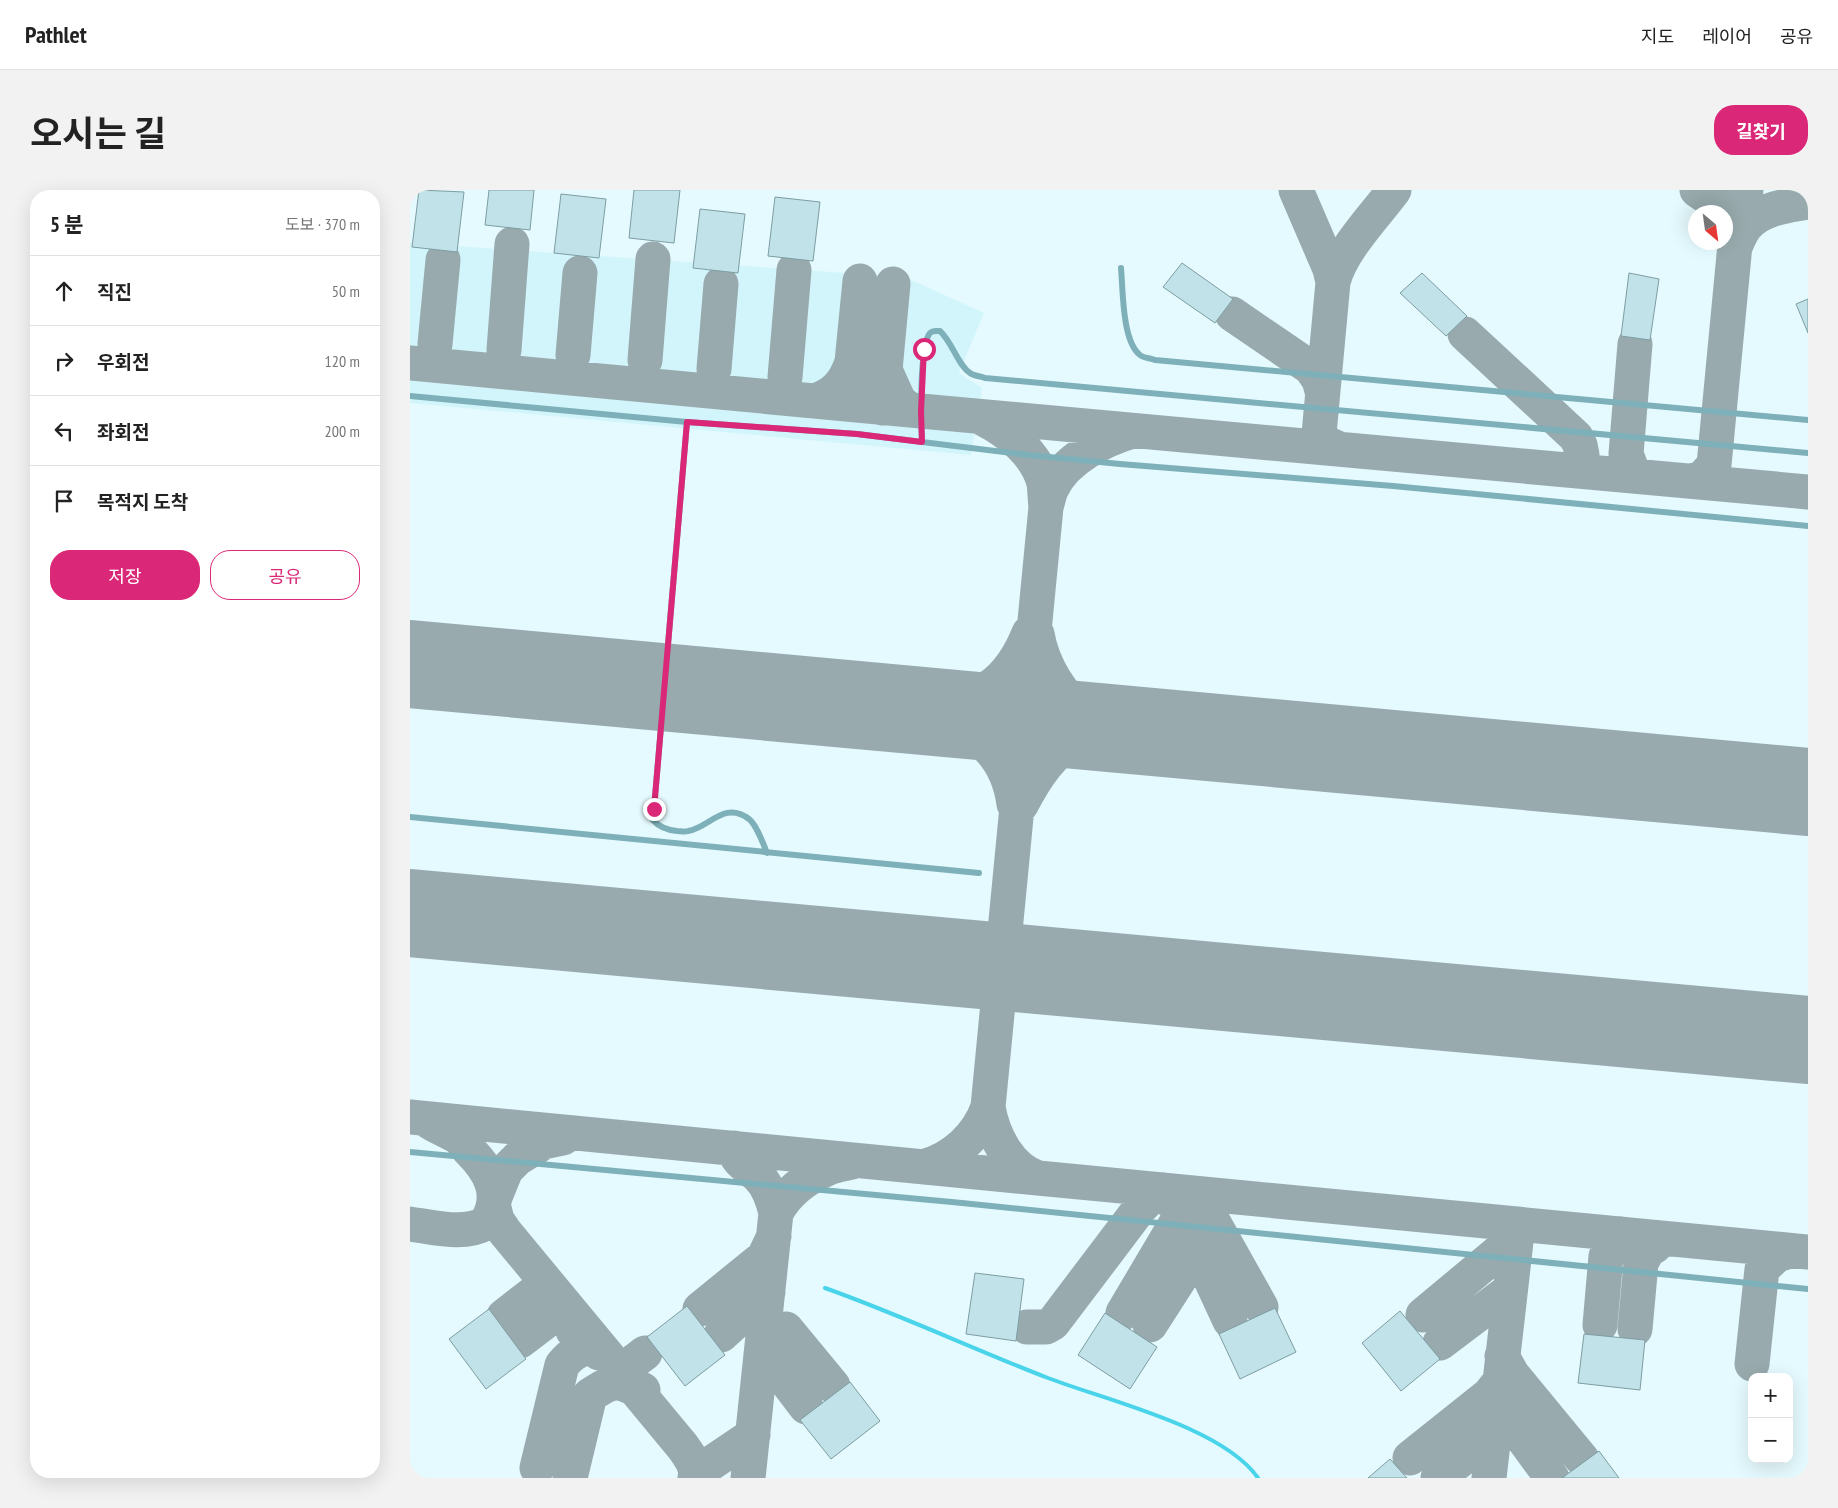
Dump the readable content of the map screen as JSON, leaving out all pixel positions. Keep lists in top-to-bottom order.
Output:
{
  "north": "bottom right",
  "page": {
    "header": "Pathlet",
    "nav": ["지도", "레이어", "공유"],
    "title": "오시는 길",
    "buttons": [
      "길찾기",
      ["저장", "공유"]
    ],
    "heading": ["5 분", "도보 · 370 m"],
    "list": [
      ["직진", "50 m"],
      ["우회전", "120 m"],
      ["좌회전", "200 m"],
      "목적지 도착"
    ],
    "map_buttons": ["+", "−"]
  }
}
